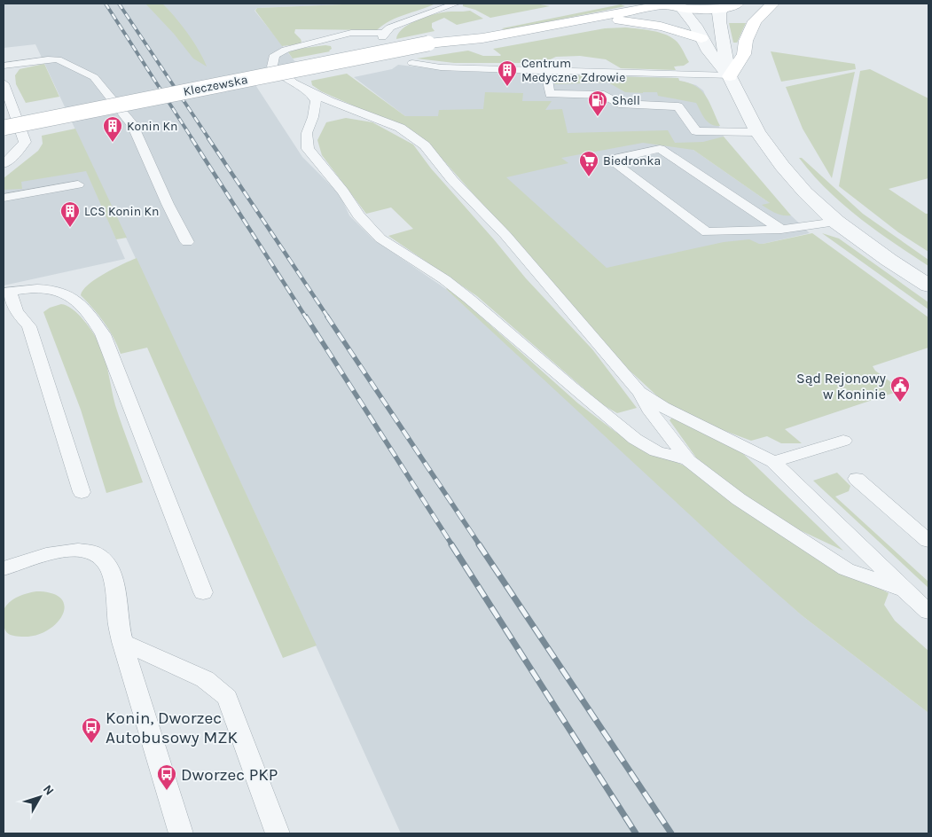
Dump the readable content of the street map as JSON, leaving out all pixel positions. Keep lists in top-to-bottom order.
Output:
{
  "streets": {
    "main road": ["Kleczewska"]
  },
  "places": {
    "building": ["Centrum Medyczne Zdrowie", "Konin Kn", "LCS Konin Kn"],
    "fuel station": ["Shell"],
    "supermarket": ["Biedronka"],
    "public building": ["Sąd Rejonowy w Koninie"],
    "bus stop": ["Konin, Dworzec Autobusowy MZK", "Dworzec PKP"]
  },
  "north": "top right"
}
